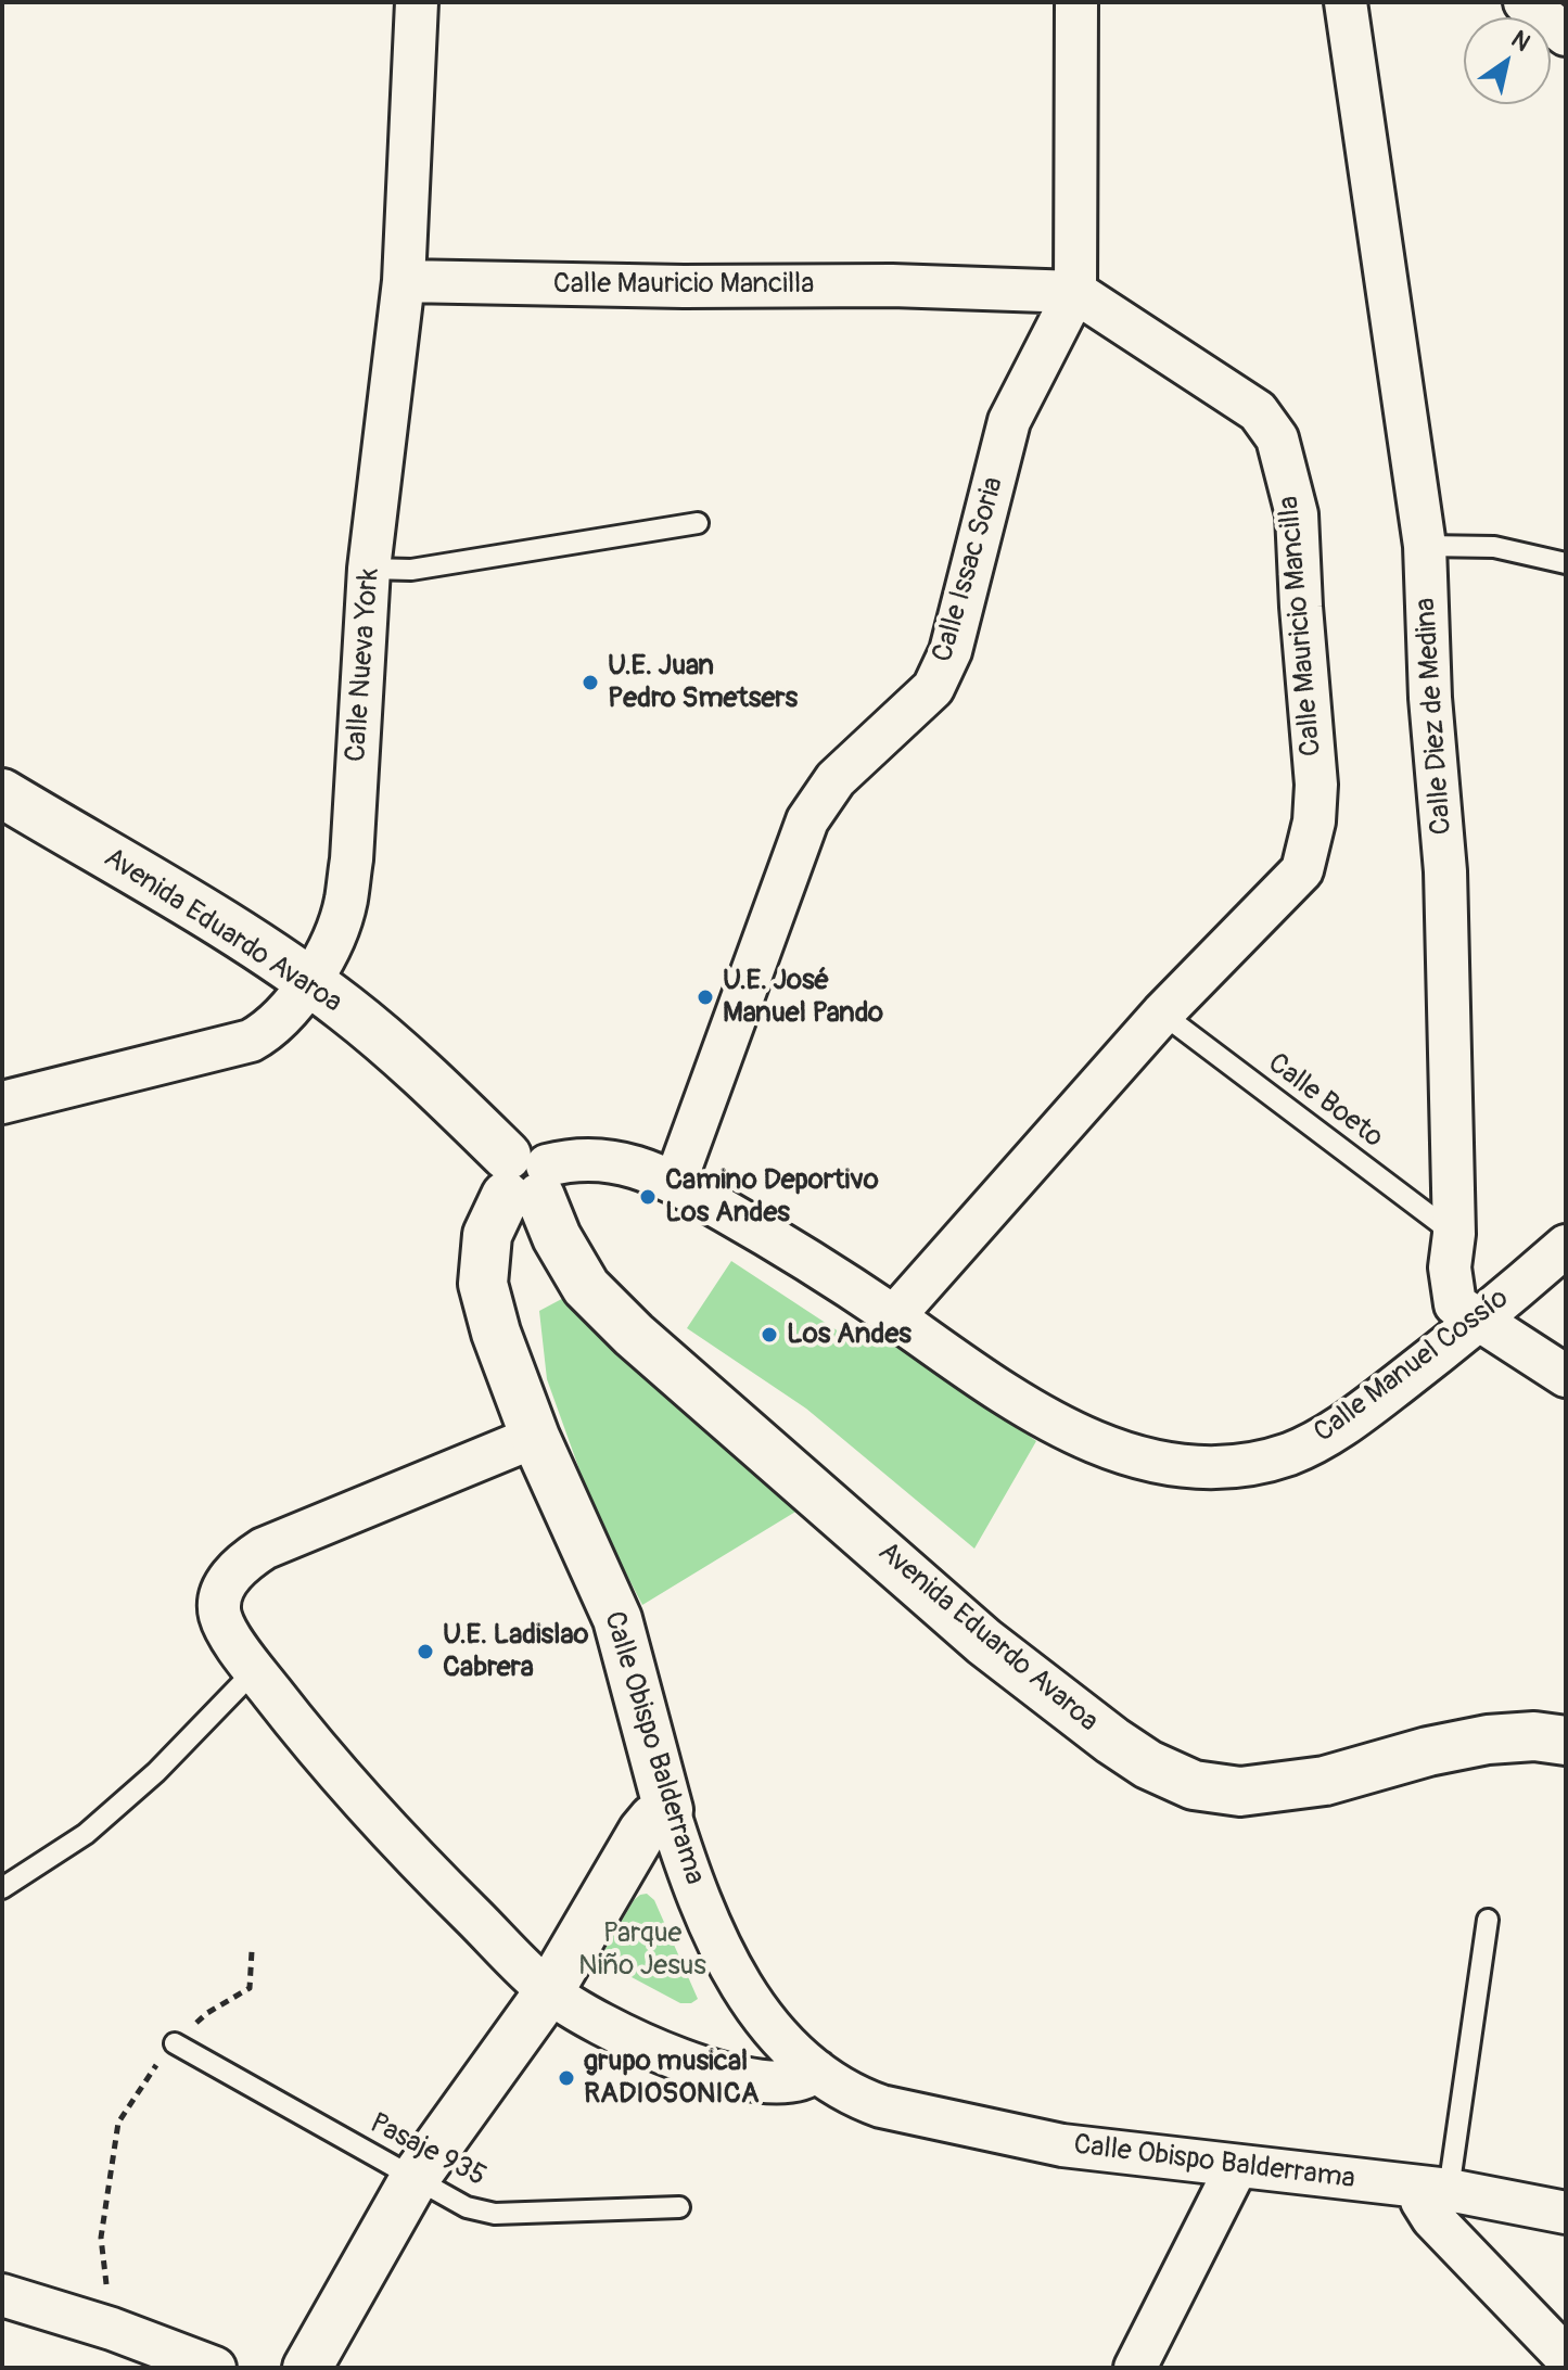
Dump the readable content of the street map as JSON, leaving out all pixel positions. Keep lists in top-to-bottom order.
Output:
{
  "streets": {
    "street": [
      "Calle Mauricio Mancilla",
      "Calle Issac Soria",
      "Calle Nueva York",
      "Calle Diez de Medina",
      "Avenida Eduardo Avaroa",
      "Calle Manuel Cossío",
      "Calle Obispo Balderrama"
    ],
    "lane": ["Calle Boeto", "Pasaje 935"]
  },
  "crossings": [
    ["Calle Mauricio Mancilla", "Calle Issac Soria"],
    ["Calle Mauricio Mancilla", "Calle Nueva York"],
    ["Calle Mauricio Mancilla", "Calle Boeto"],
    ["Calle Mauricio Mancilla", "Calle Manuel Cossío"],
    ["Calle Issac Soria", "Calle Manuel Cossío"],
    ["Calle Nueva York", "Avenida Eduardo Avaroa"],
    ["Calle Diez de Medina", "Calle Boeto"],
    ["Calle Diez de Medina", "Calle Manuel Cossío"],
    ["Avenida Eduardo Avaroa", "Calle Manuel Cossío"],
    ["Avenida Eduardo Avaroa", "Calle Obispo Balderrama"],
    ["Calle Manuel Cossío", "Calle Obispo Balderrama"]
  ],
  "parks": ["Parque Niño Jesus"],
  "places": [
    "U.E. Juan Pedro Smetsers",
    "U.E. José Manuel Pando",
    "Camino Deportivo Los Andes",
    "Los Andes",
    "U.E. Ladislao Cabrera",
    "grupo musical RADIOSONICA"
  ],
  "north": "top right"
}
